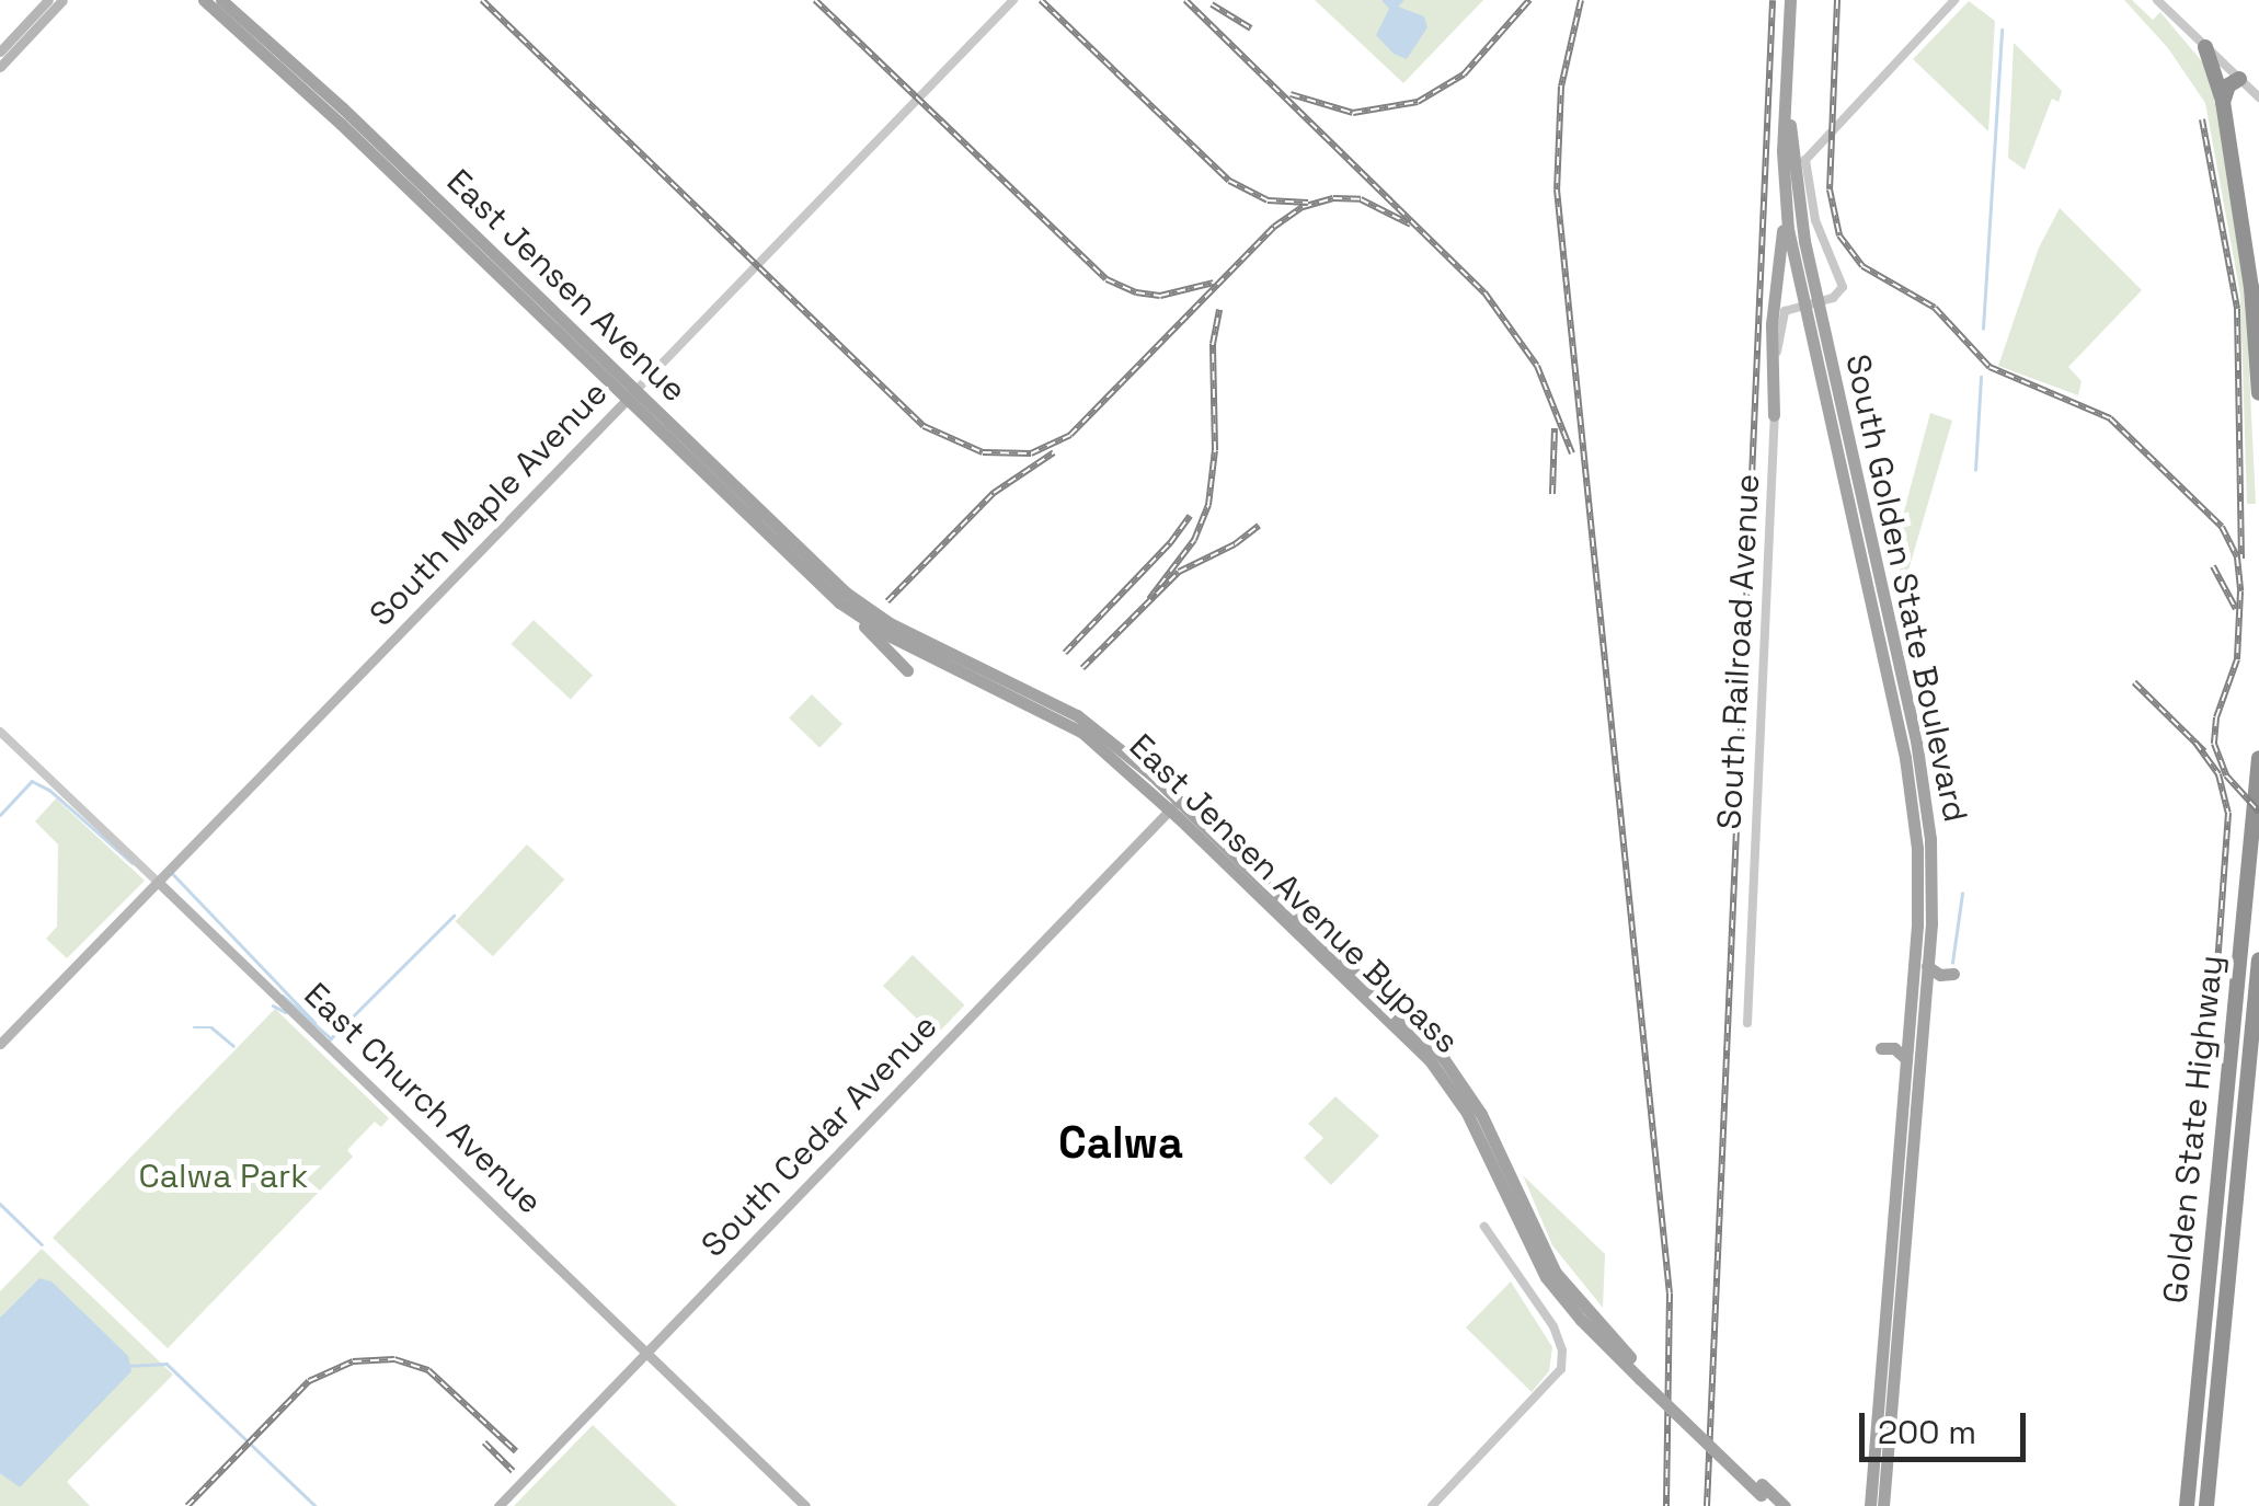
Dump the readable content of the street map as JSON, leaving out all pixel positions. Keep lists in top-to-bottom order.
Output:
{
  "streets": {
    "highway": ["Golden State Highway"],
    "main road": [
      "East Jensen Avenue",
      "South Maple Avenue",
      "South Golden State Boulevard",
      "East Jensen Avenue Bypass",
      "East Church Avenue",
      "South Cedar Avenue"
    ],
    "street": ["South Railroad Avenue"]
  },
  "crossings": [
    ["East Jensen Avenue", "South Maple Avenue"],
    ["East Jensen Avenue", "East Jensen Avenue Bypass"],
    ["South Maple Avenue", "East Church Avenue"],
    ["South Golden State Boulevard", "South Railroad Avenue"],
    ["East Jensen Avenue Bypass", "South Cedar Avenue"],
    ["East Church Avenue", "South Cedar Avenue"]
  ],
  "districts": ["Calwa"],
  "parks": ["Calwa Park"],
  "scale_bar": "200 m"
}
